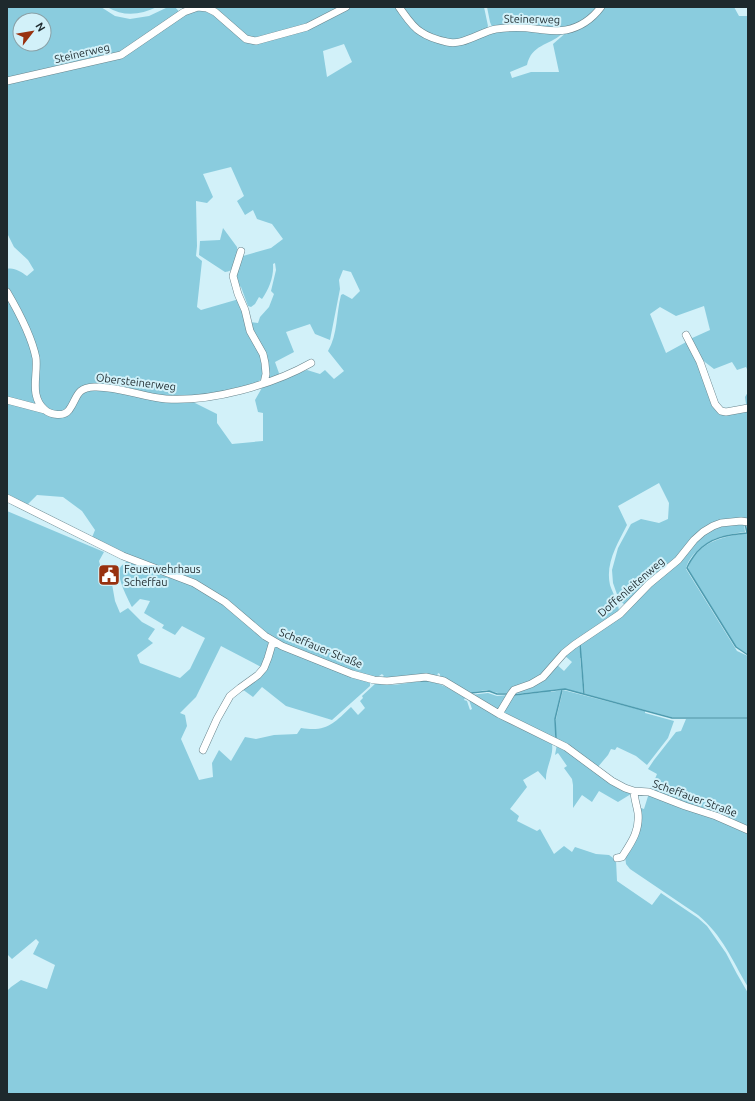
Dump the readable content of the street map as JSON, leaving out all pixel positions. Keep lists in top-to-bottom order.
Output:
{
  "streets": {
    "street": [
      "Steinerweg",
      "Obersteinerweg",
      "Doffenleitenweg",
      "Scheffauer Straße"
    ]
  },
  "crossings": [
    ["Doffenleitenweg", "Scheffauer Straße"]
  ],
  "places": {
    "public building": ["Feuerwehrhaus Scheffau"]
  },
  "north": "top right"
}
